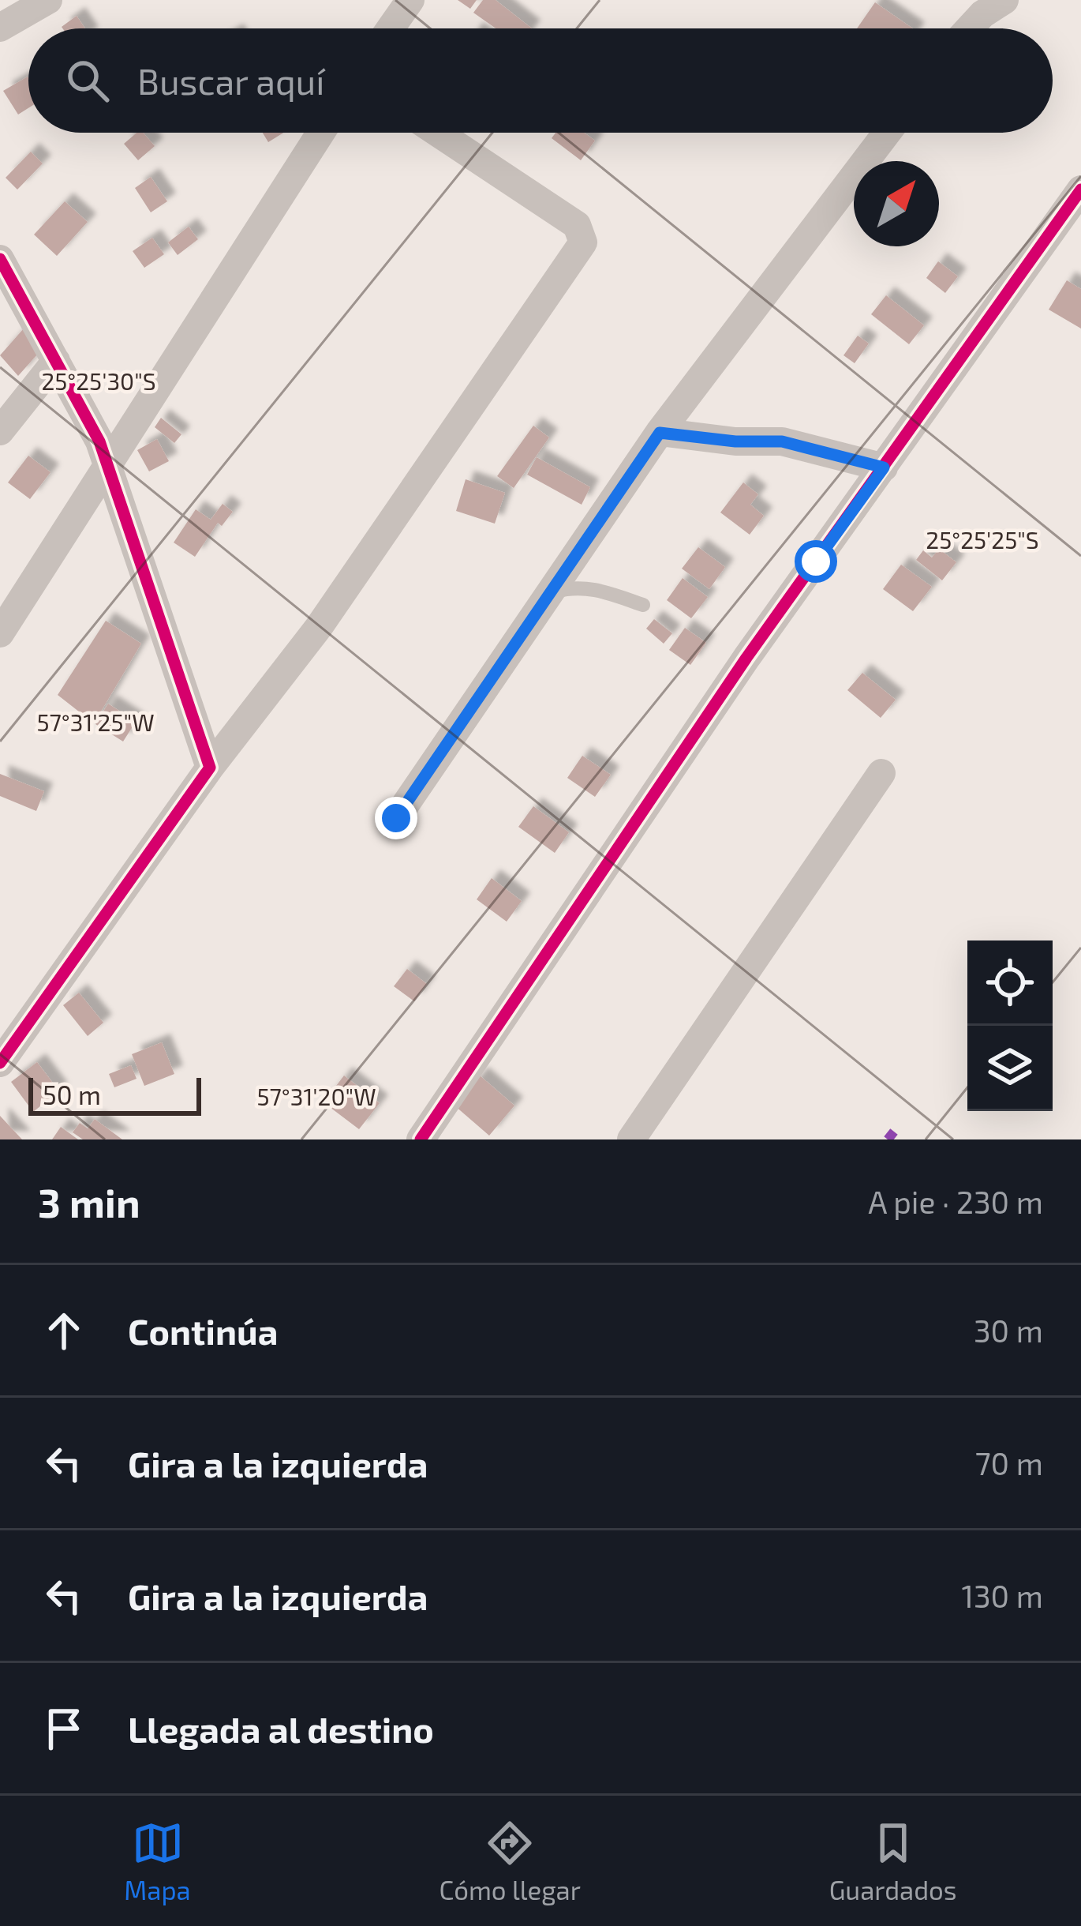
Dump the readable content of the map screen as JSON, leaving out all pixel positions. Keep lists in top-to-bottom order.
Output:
{
  "scale_bar": "50 m",
  "north": "top right",
  "page": {
    "search": "Buscar aquí",
    "scale": "50 m",
    "heading": ["3 min", "A pie · 230 m"],
    "list": [
      ["Continúa", "30 m"],
      ["Gira a la izquierda", "70 m"],
      ["Gira a la izquierda", "130 m"],
      "Llegada al destino"
    ],
    "nav": ["Mapa", "Cómo llegar", "Guardados"]
  },
  "coordinates": [
    "25°25'30\"S",
    "25°25'25\"S",
    "57°31'25\"W",
    "57°31'20\"W"
  ]
}
